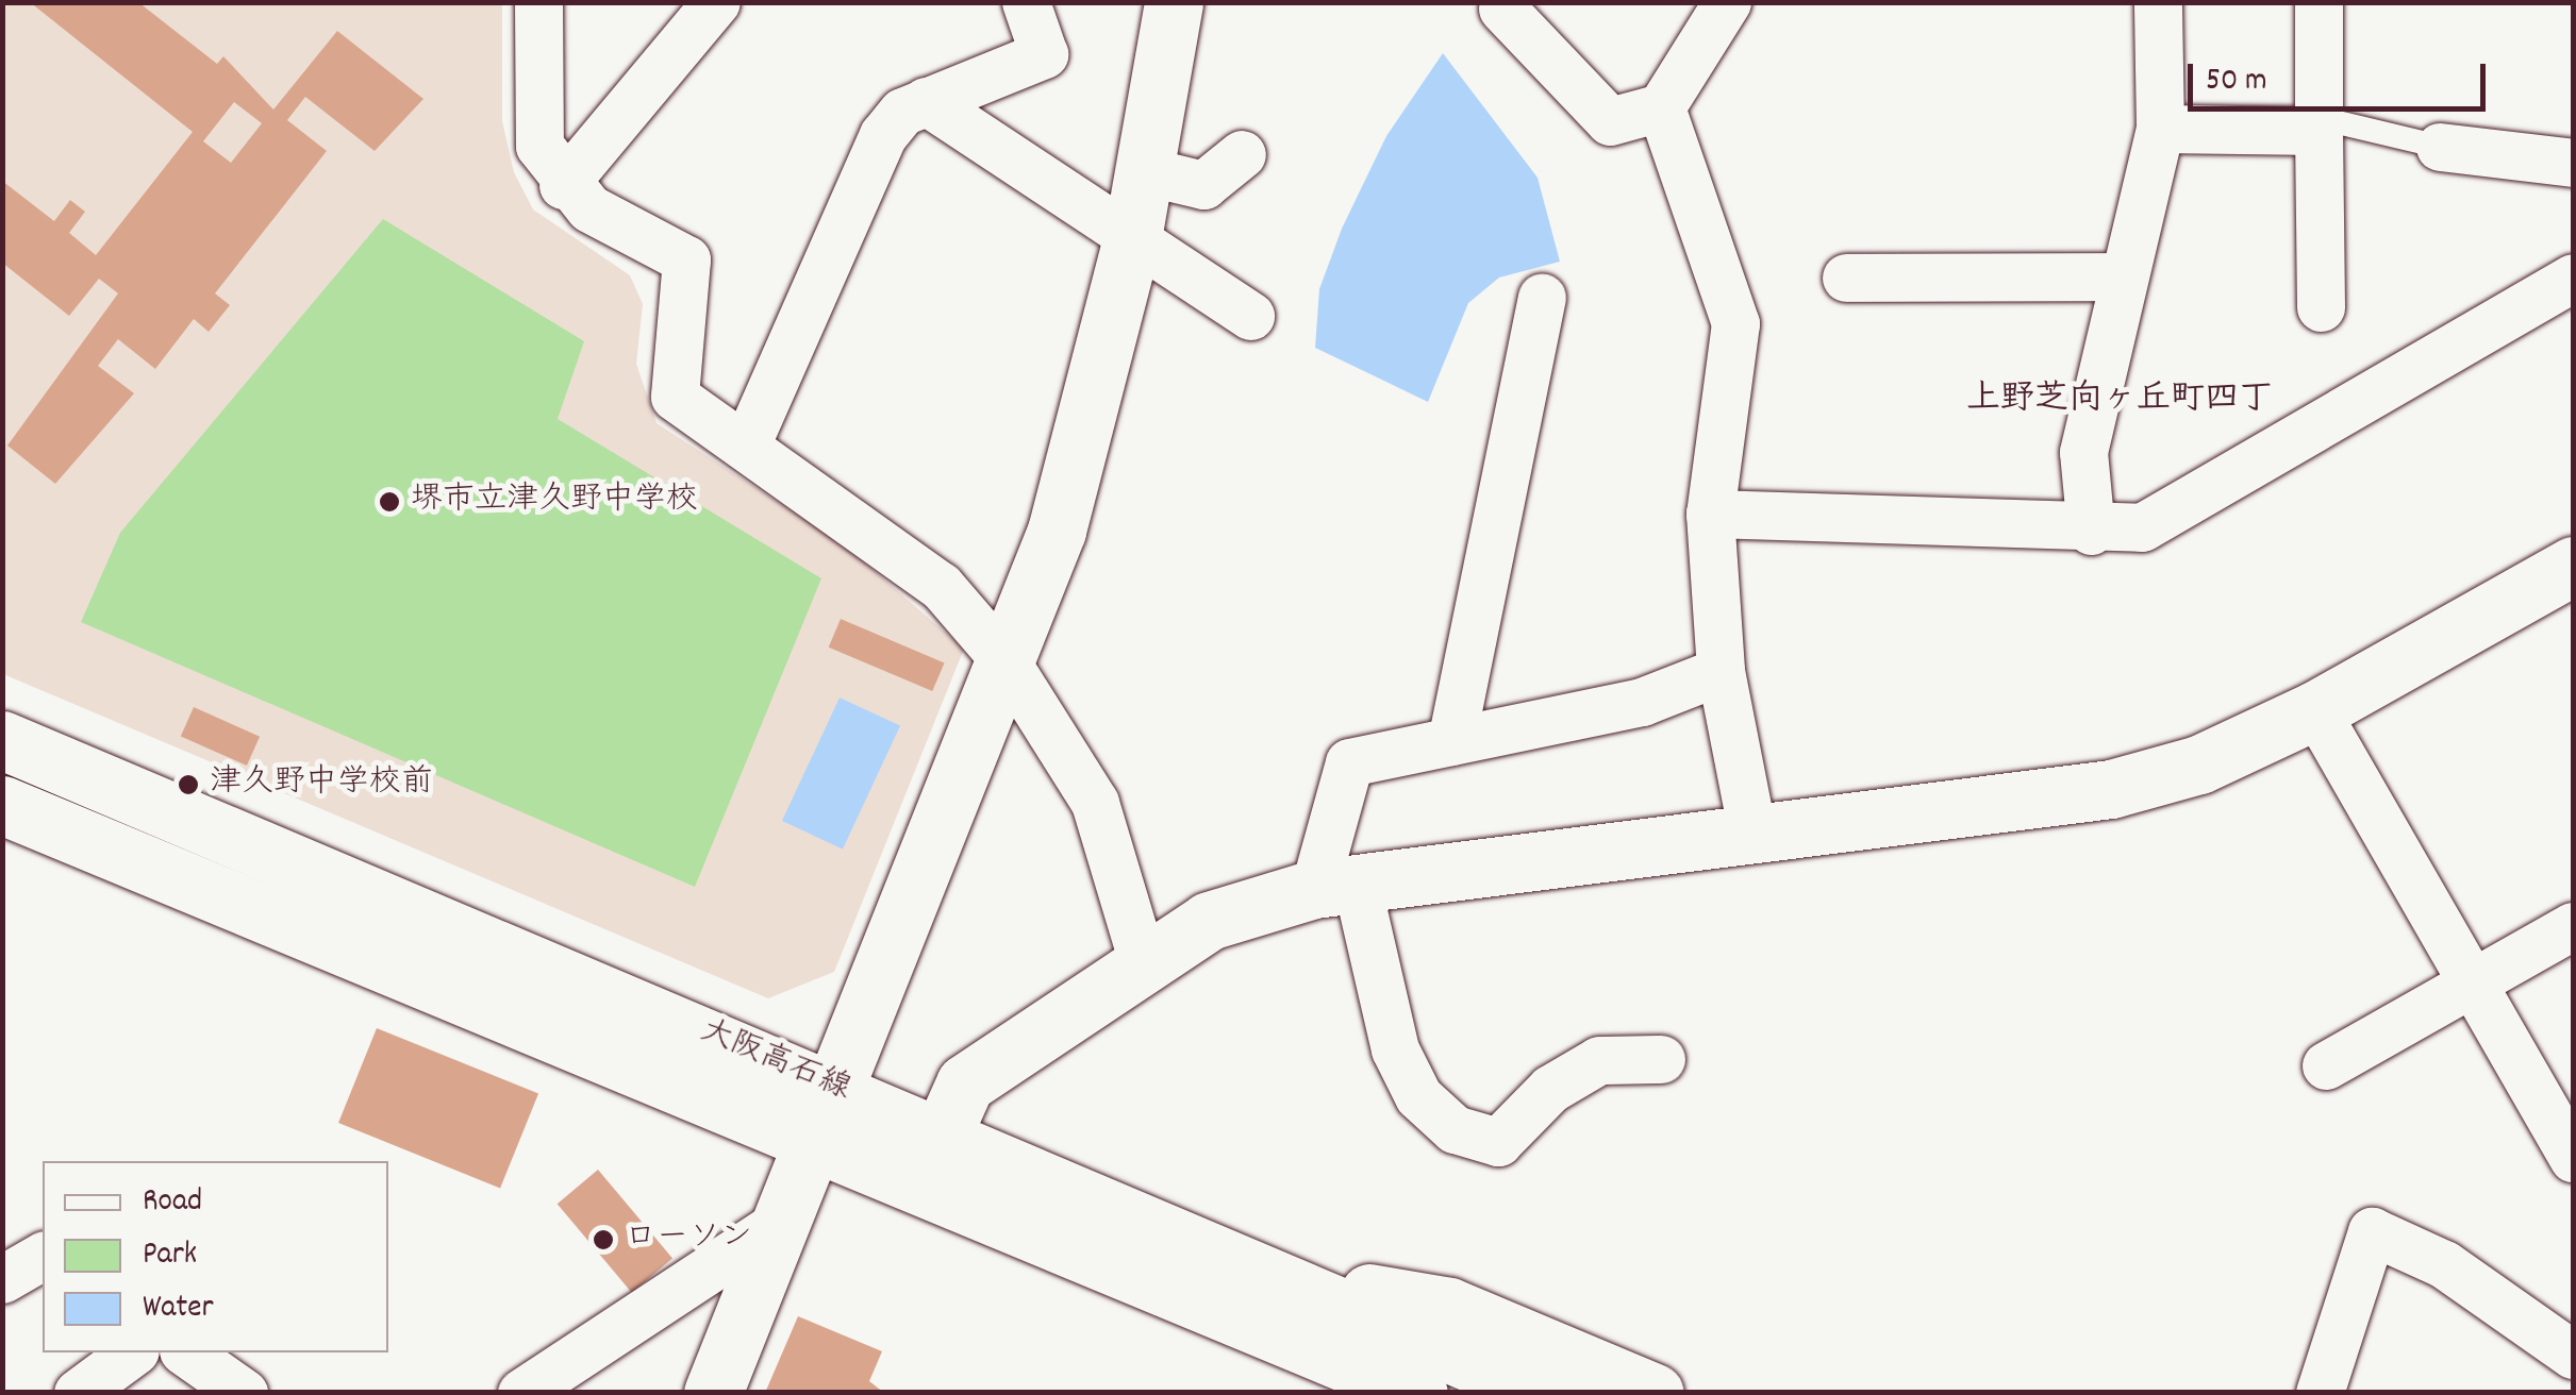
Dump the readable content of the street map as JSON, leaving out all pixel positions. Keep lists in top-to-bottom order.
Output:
{
  "streets": {
    "main road": ["大阪高石線"]
  },
  "districts": ["上野芝向ヶ丘町四丁"],
  "places": ["堺市立津久野中学校", "津久野中学校前", "ローソン"],
  "legend": ["Road", "Park", "Water"],
  "scale_bar": "50 m"
}
